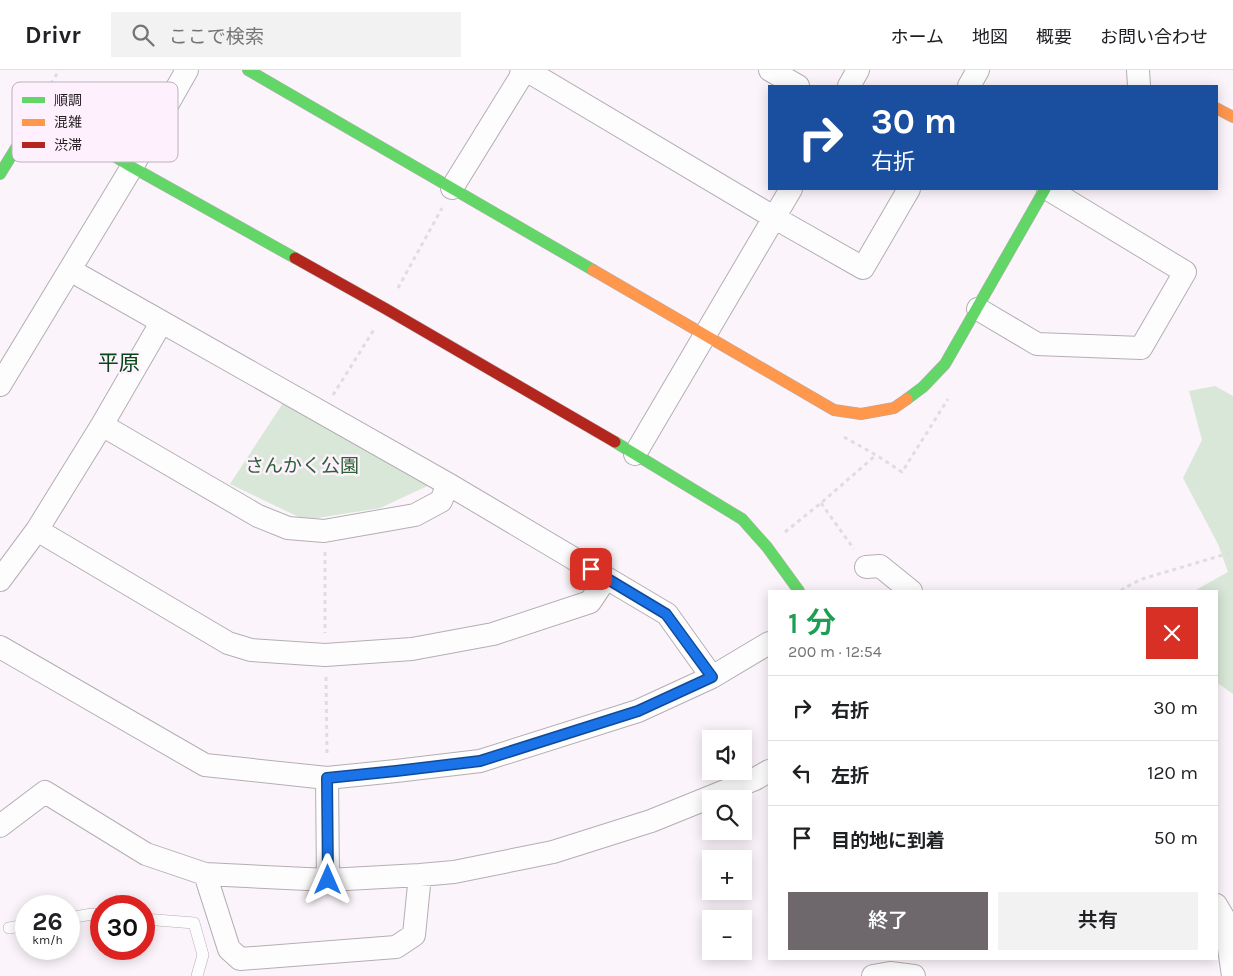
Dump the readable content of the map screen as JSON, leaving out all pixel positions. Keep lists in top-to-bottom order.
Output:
{
  "districts": ["平原"],
  "parks": ["さんかく公園"],
  "legend": ["順調", "混雑", "渋滞"],
  "page": {
    "header": "Drivr",
    "search": "ここで検索",
    "nav": [
      "ホーム",
      "地図",
      "概要",
      "お問い合わせ"
    ],
    "turn": ["30 m", "右折"],
    "heading": ["1 分", "200 m · 12:54"],
    "list": [
      {
        "name": "右折",
        "value": "30 m"
      },
      {
        "name": "左折",
        "value": "120 m"
      },
      {
        "name": "目的地に到着",
        "value": "50 m"
      }
    ],
    "map_buttons": ["+", "−"],
    "buttons": ["終了", "共有"],
    "speed": "26 km/h",
    "limit": "30"
  }
}
